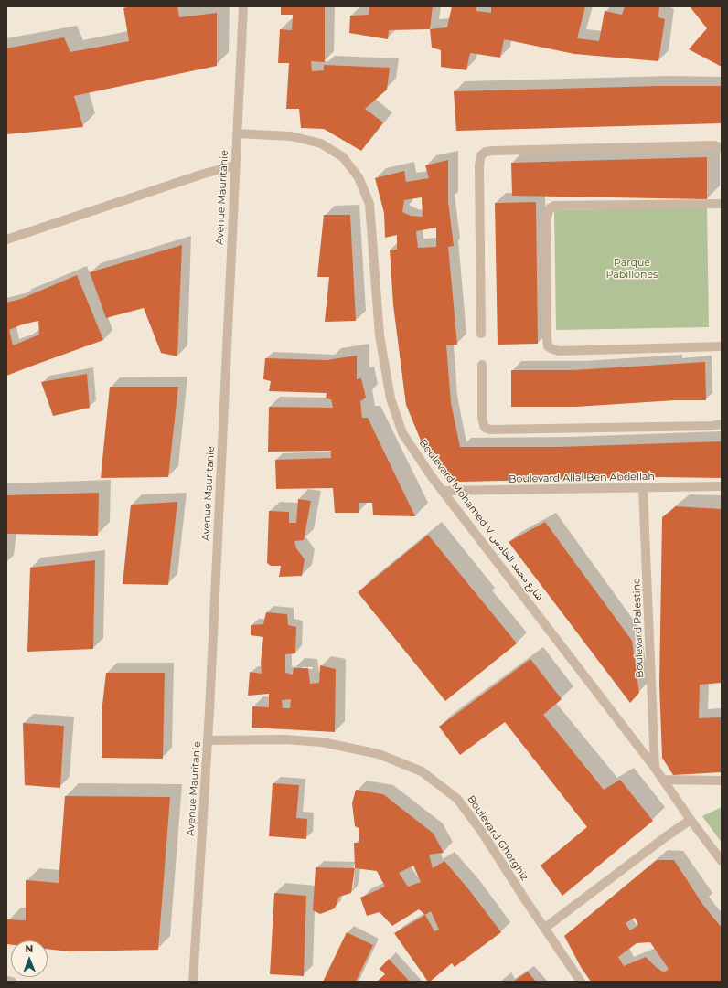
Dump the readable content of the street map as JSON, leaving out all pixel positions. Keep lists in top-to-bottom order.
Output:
{
  "streets": {
    "street": [
      "Avenue Mauritanie",
      "Boulevard Allal Ben Abdellah",
      "Boulevard Mohamed V شارع محمد الخامس",
      "Boulevard Palestine",
      "Boulevard Ghorghiz"
    ]
  },
  "crossings": [
    ["Avenue Mauritanie", "Boulevard Mohamed V شارع محمد الخامس"],
    ["Avenue Mauritanie", "Boulevard Ghorghiz"],
    ["Boulevard Allal Ben Abdellah", "Boulevard Mohamed V شارع محمد الخامس"],
    ["Boulevard Allal Ben Abdellah", "Boulevard Palestine"],
    ["Boulevard Mohamed V شارع محمد الخامس", "Boulevard Palestine"]
  ],
  "parks": ["Parque Pabillones"],
  "north": "top"
}
